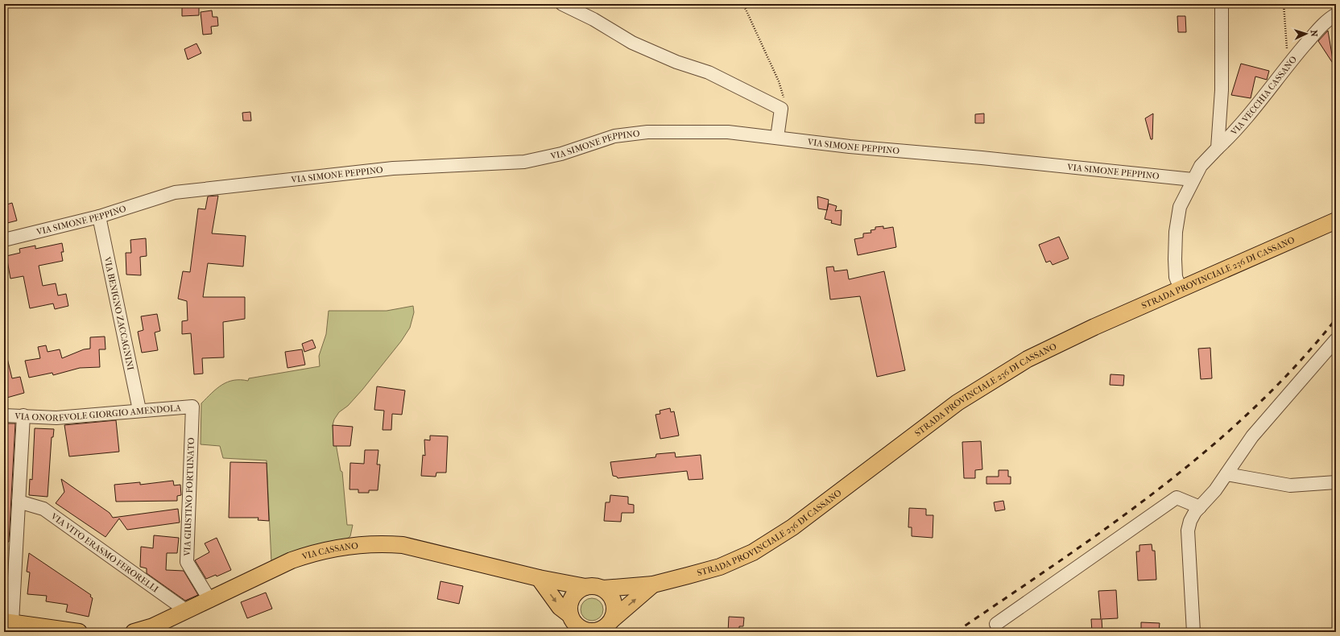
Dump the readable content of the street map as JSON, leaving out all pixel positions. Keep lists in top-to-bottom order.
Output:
{
  "streets": {
    "main road": ["STRADA PROVINCIALE 236 DI CASSANO", "VIA CASSANO"],
    "street": [
      "VIA VECCHIA CASSANO",
      "VIA SIMONE PEPPINO",
      "VIA BENIGNO ZACCAGNINI",
      "VIA ONOREVOLE GIORGIO AMENDOLA",
      "VIA GIUSTINO FORTUNATO",
      "VIA VITO ERASMO FERORELLI"
    ]
  },
  "crossings": [
    ["VIA VECCHIA CASSANO", "VIA SIMONE PEPPINO"],
    ["VIA VECCHIA CASSANO", "STRADA PROVINCIALE 236 DI CASSANO"],
    ["VIA SIMONE PEPPINO", "VIA BENIGNO ZACCAGNINI"],
    ["STRADA PROVINCIALE 236 DI CASSANO", "VIA CASSANO"],
    ["VIA BENIGNO ZACCAGNINI", "VIA ONOREVOLE GIORGIO AMENDOLA"],
    ["VIA ONOREVOLE GIORGIO AMENDOLA", "VIA GIUSTINO FORTUNATO"],
    ["VIA GIUSTINO FORTUNATO", "VIA CASSANO"],
    ["VIA CASSANO", "VIA VITO ERASMO FERORELLI"]
  ],
  "north": "right"
}
